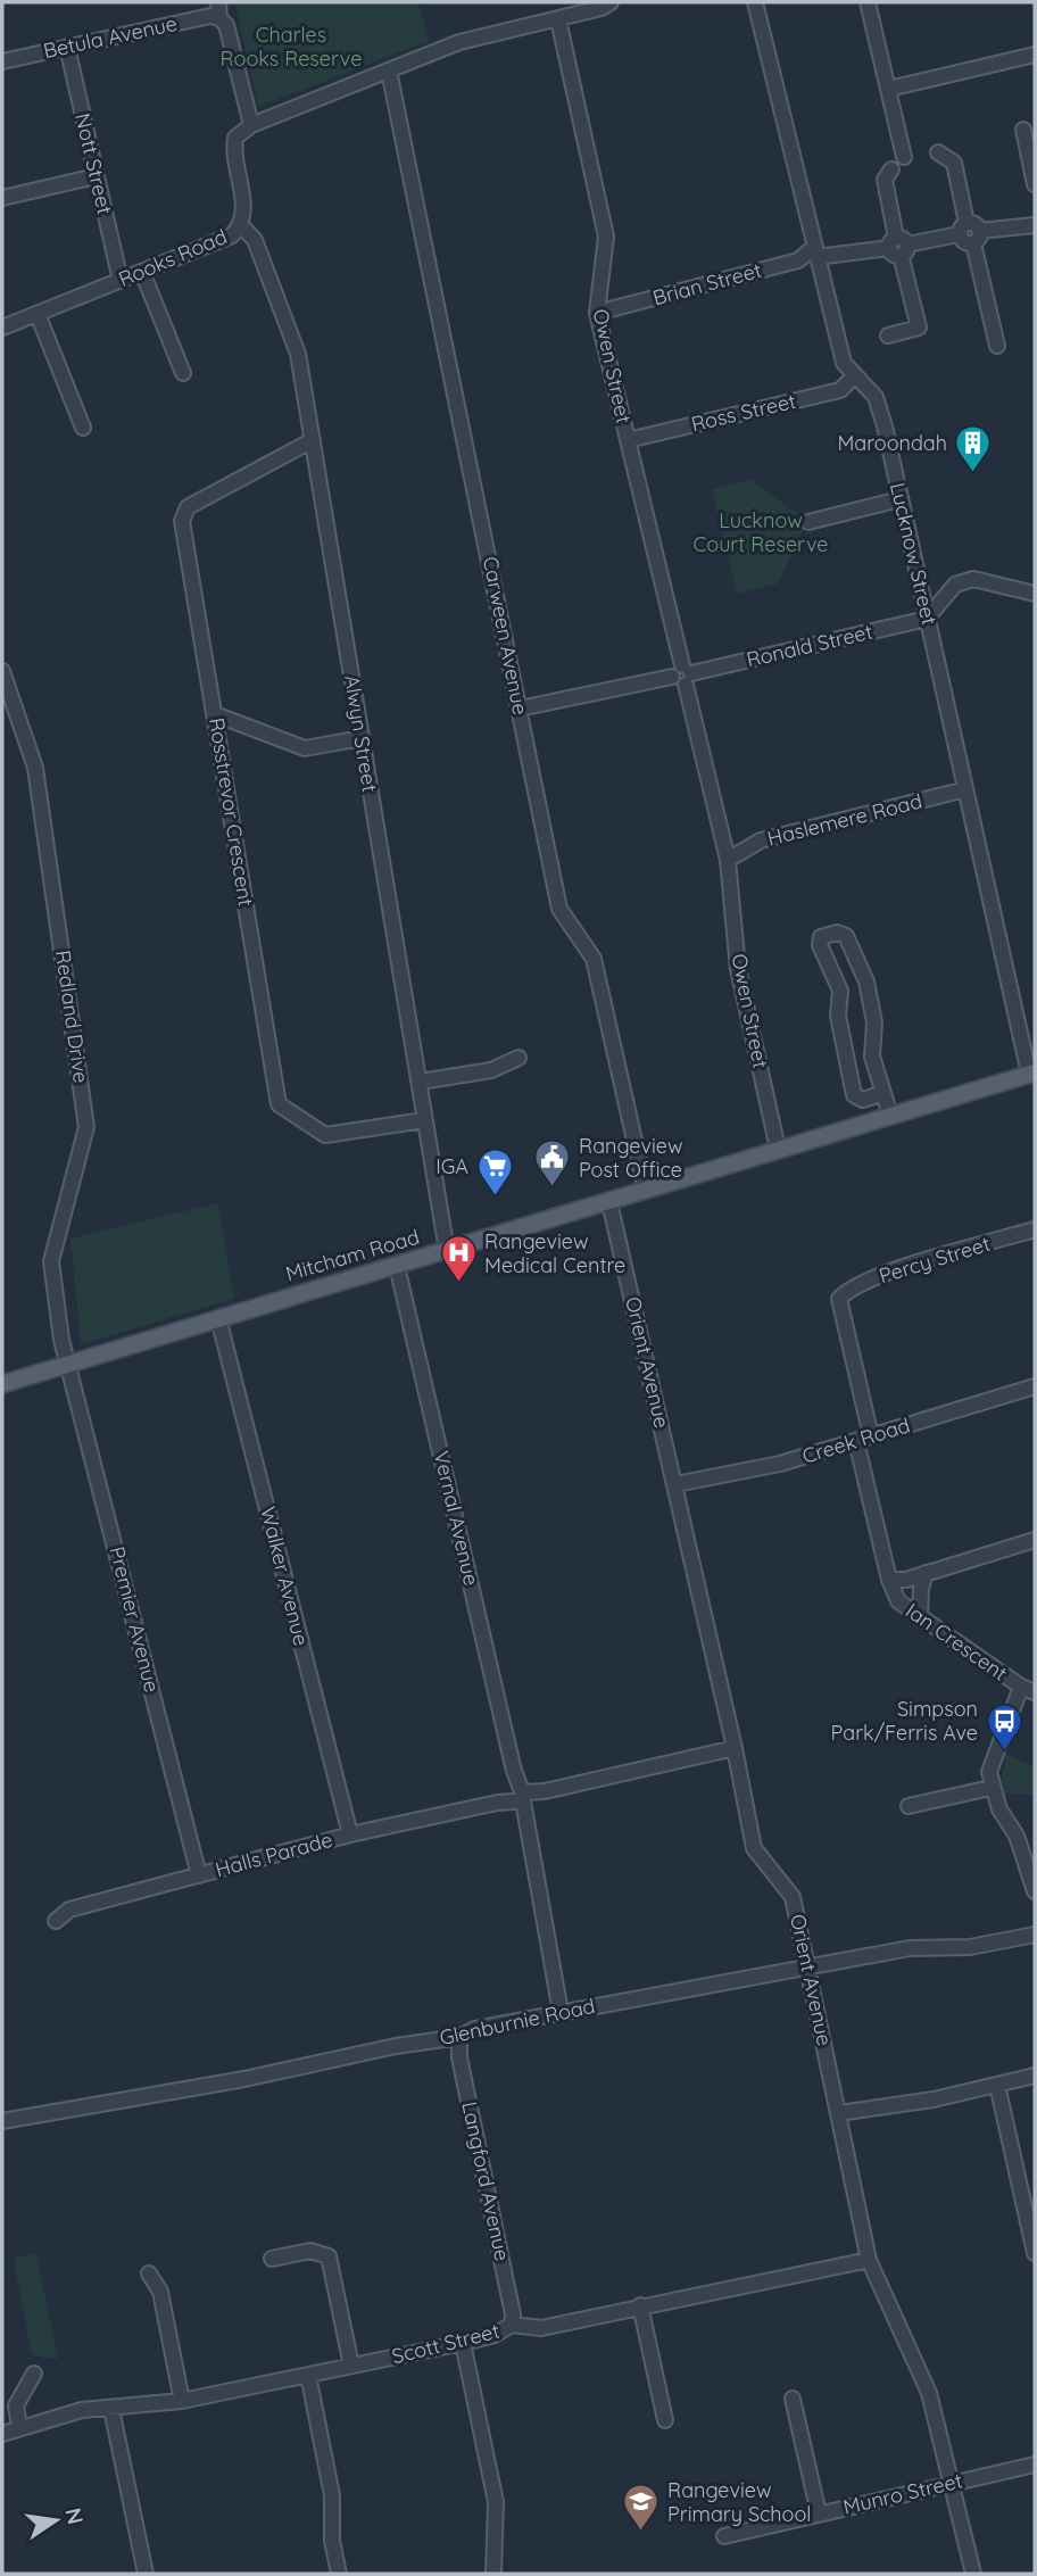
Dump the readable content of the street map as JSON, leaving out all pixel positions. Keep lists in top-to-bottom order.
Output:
{
  "streets": {
    "main road": ["Mitcham Road"],
    "street": [
      "Betula Avenue",
      "Nott Street",
      "Rooks Road",
      "Brian Street",
      "Owen Street",
      "Ross Street",
      "Lucknow Street",
      "Carween Avenue",
      "Ronald Street",
      "Alwyn Street",
      "Rosstrevor Crescent",
      "Haslemere Road",
      "Redland Drive",
      "Percy Street",
      "Orient Avenue",
      "Creek Road",
      "Vernal Avenue",
      "Walker Avenue",
      "Premier Avenue",
      "Ian Crescent",
      "Halls Parade",
      "Glenburnie Road",
      "Langford Avenue",
      "Scott Street",
      "Munro Street"
    ]
  },
  "crossings": [
    ["Betula Avenue", "Nott Street"],
    ["Nott Street", "Rooks Road"],
    ["Rooks Road", "Alwyn Street"],
    ["Brian Street", "Owen Street"],
    ["Brian Street", "Lucknow Street"],
    ["Owen Street", "Ross Street"],
    ["Owen Street", "Ronald Street"],
    ["Owen Street", "Haslemere Road"],
    ["Owen Street", "Mitcham Road"],
    ["Ross Street", "Lucknow Street"],
    ["Lucknow Street", "Ronald Street"],
    ["Lucknow Street", "Haslemere Road"],
    ["Lucknow Street", "Mitcham Road"],
    ["Carween Avenue", "Mitcham Road"],
    ["Alwyn Street", "Rosstrevor Crescent"],
    ["Alwyn Street", "Mitcham Road"],
    ["Redland Drive", "Mitcham Road"],
    ["Redland Drive", "Premier Avenue"],
    ["Mitcham Road", "Orient Avenue"],
    ["Mitcham Road", "Vernal Avenue"],
    ["Mitcham Road", "Walker Avenue"],
    ["Mitcham Road", "Premier Avenue"],
    ["Percy Street", "Ian Crescent"],
    ["Orient Avenue", "Creek Road"],
    ["Orient Avenue", "Halls Parade"],
    ["Orient Avenue", "Glenburnie Road"],
    ["Orient Avenue", "Scott Street"],
    ["Orient Avenue", "Munro Street"],
    ["Creek Road", "Ian Crescent"],
    ["Vernal Avenue", "Halls Parade"],
    ["Vernal Avenue", "Glenburnie Road"],
    ["Walker Avenue", "Halls Parade"],
    ["Premier Avenue", "Halls Parade"],
    ["Glenburnie Road", "Langford Avenue"],
    ["Langford Avenue", "Scott Street"]
  ],
  "parks": ["Charles Rooks Reserve", "Lucknow Court Reserve"],
  "places": {
    "building": ["Maroondah"],
    "public building": ["Rangeview Post Office"],
    "supermarket": ["IGA"],
    "hospital": ["Rangeview Medical Centre"],
    "bus stop": ["Simpson Park/Ferris Ave"],
    "school or university": ["Rangeview Primary School"]
  },
  "north": "right"
}
